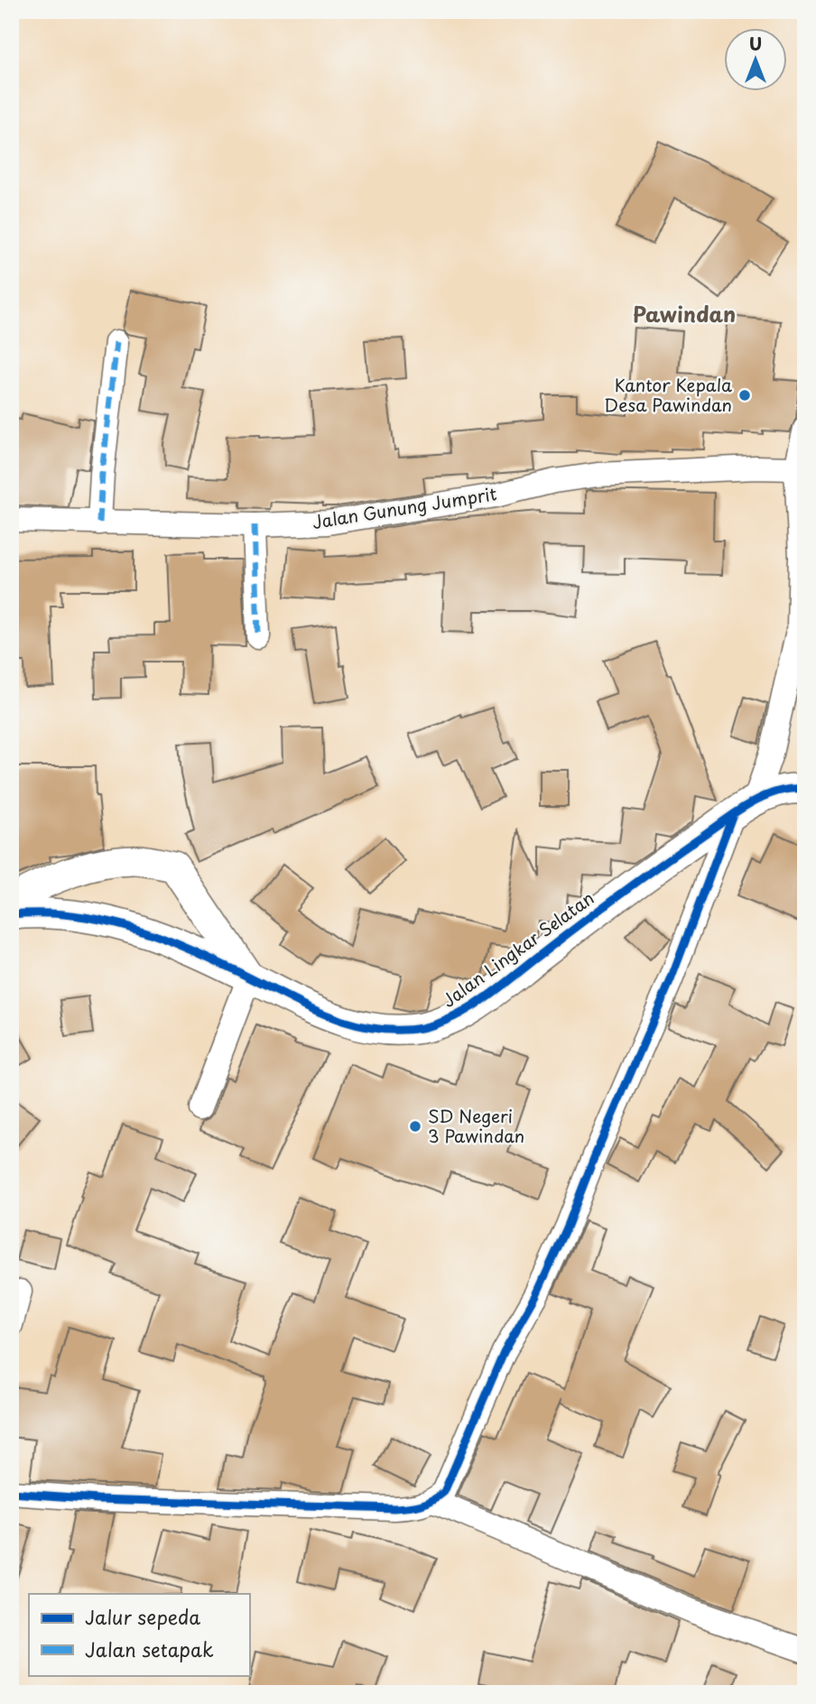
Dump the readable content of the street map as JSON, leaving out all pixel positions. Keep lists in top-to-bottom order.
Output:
{
  "streets": {
    "street": ["Jalan Gunung Jumprit", "Jalan Lingkar Selatan"]
  },
  "districts": ["Pawindan"],
  "places": ["Kantor Kepala Desa Pawindan", "SD Negeri 3 Pawindan"],
  "legend": ["Jalur sepeda", "Jalan setapak"],
  "north": "top"
}
